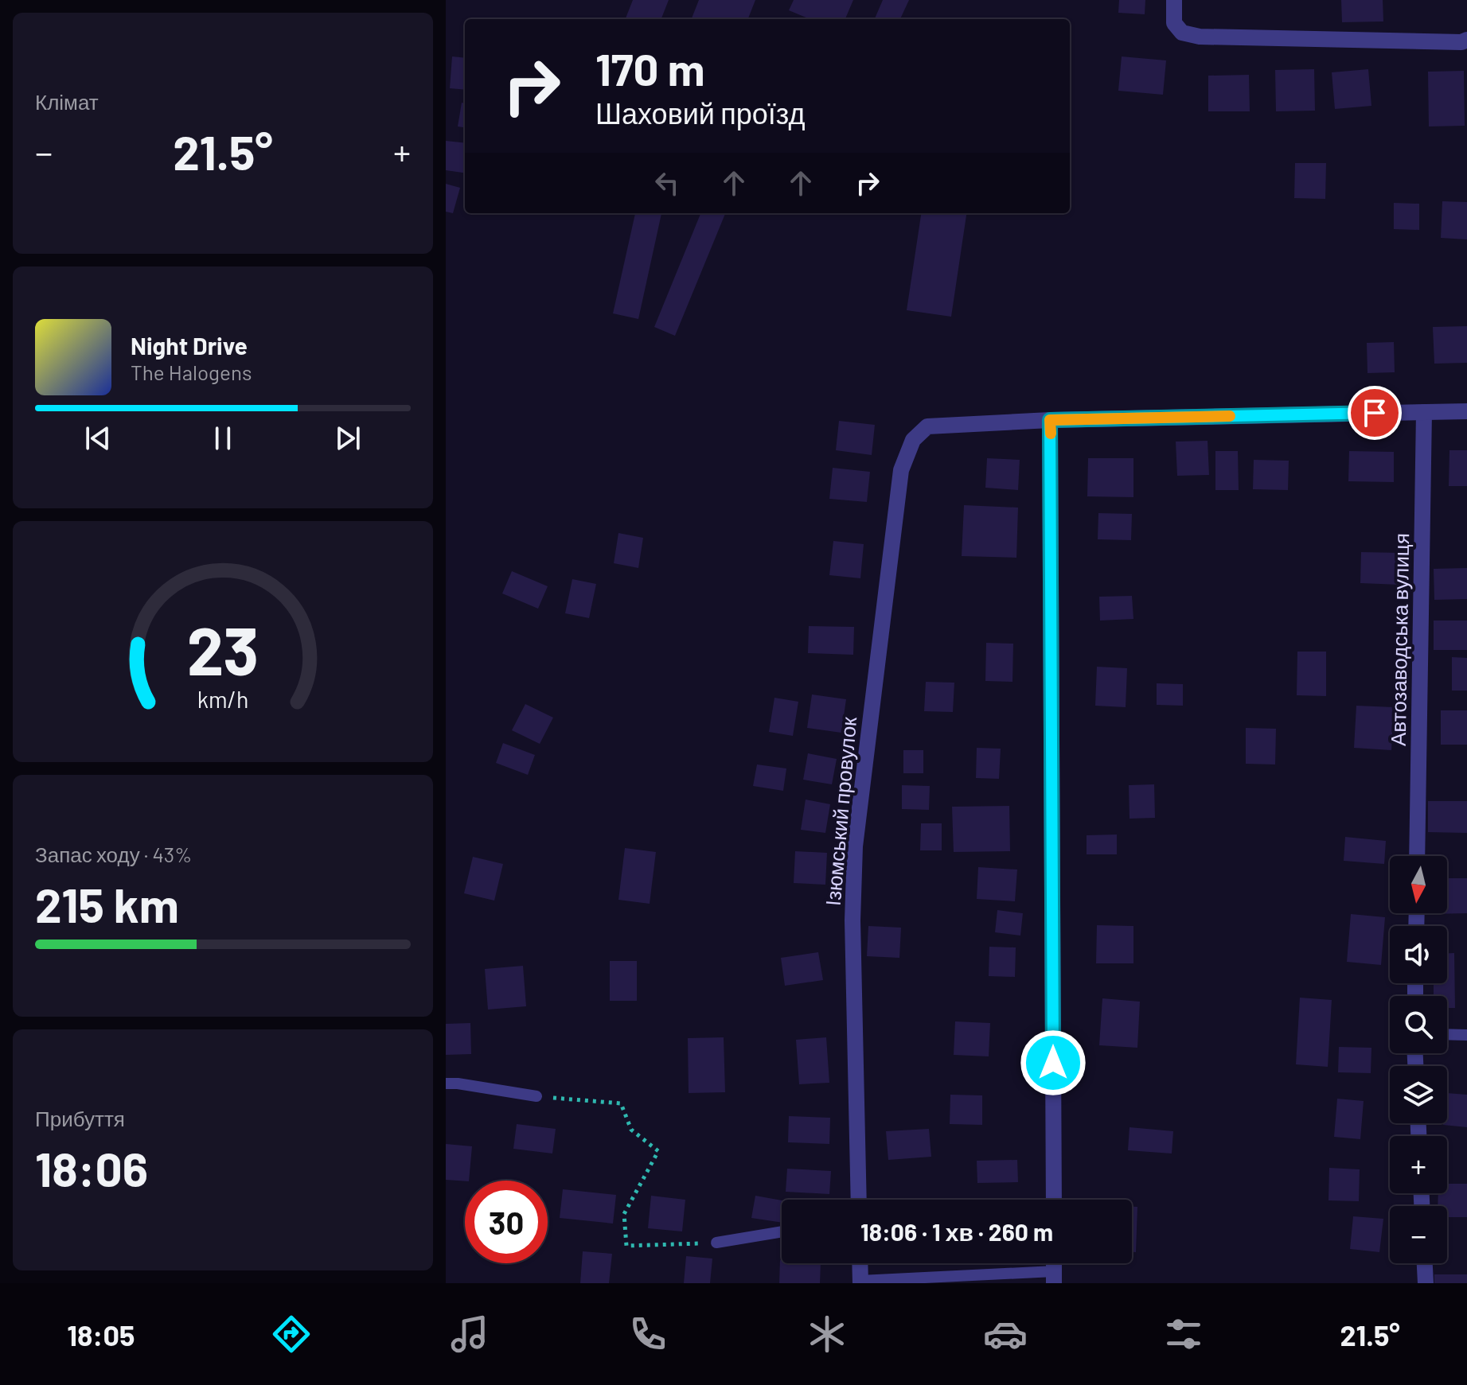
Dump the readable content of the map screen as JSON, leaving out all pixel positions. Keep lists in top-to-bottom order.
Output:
{
  "streets": {
    "street": ["Автозаводська вулиця", "Ізюмський провулок"]
  },
  "north": "bottom",
  "page": {
    "tile": [
      "Клімат",
      ["Запас ходу · 43%", "215 km"],
      ["Прибуття", "18:06"]
    ],
    "turn": ["170 m", "Шаховий проїзд"],
    "heat": ["−", "21.5°", "+"],
    "song": ["Night Drive", "The Halogens"],
    "map_buttons": ["+", "−"],
    "limit": "30",
    "trip": "18:06 · 1 хв · 260 m",
    "tabs": ["18:05", "21.5°"],
    "gauge": ["23", "km/h"]
  }
}
